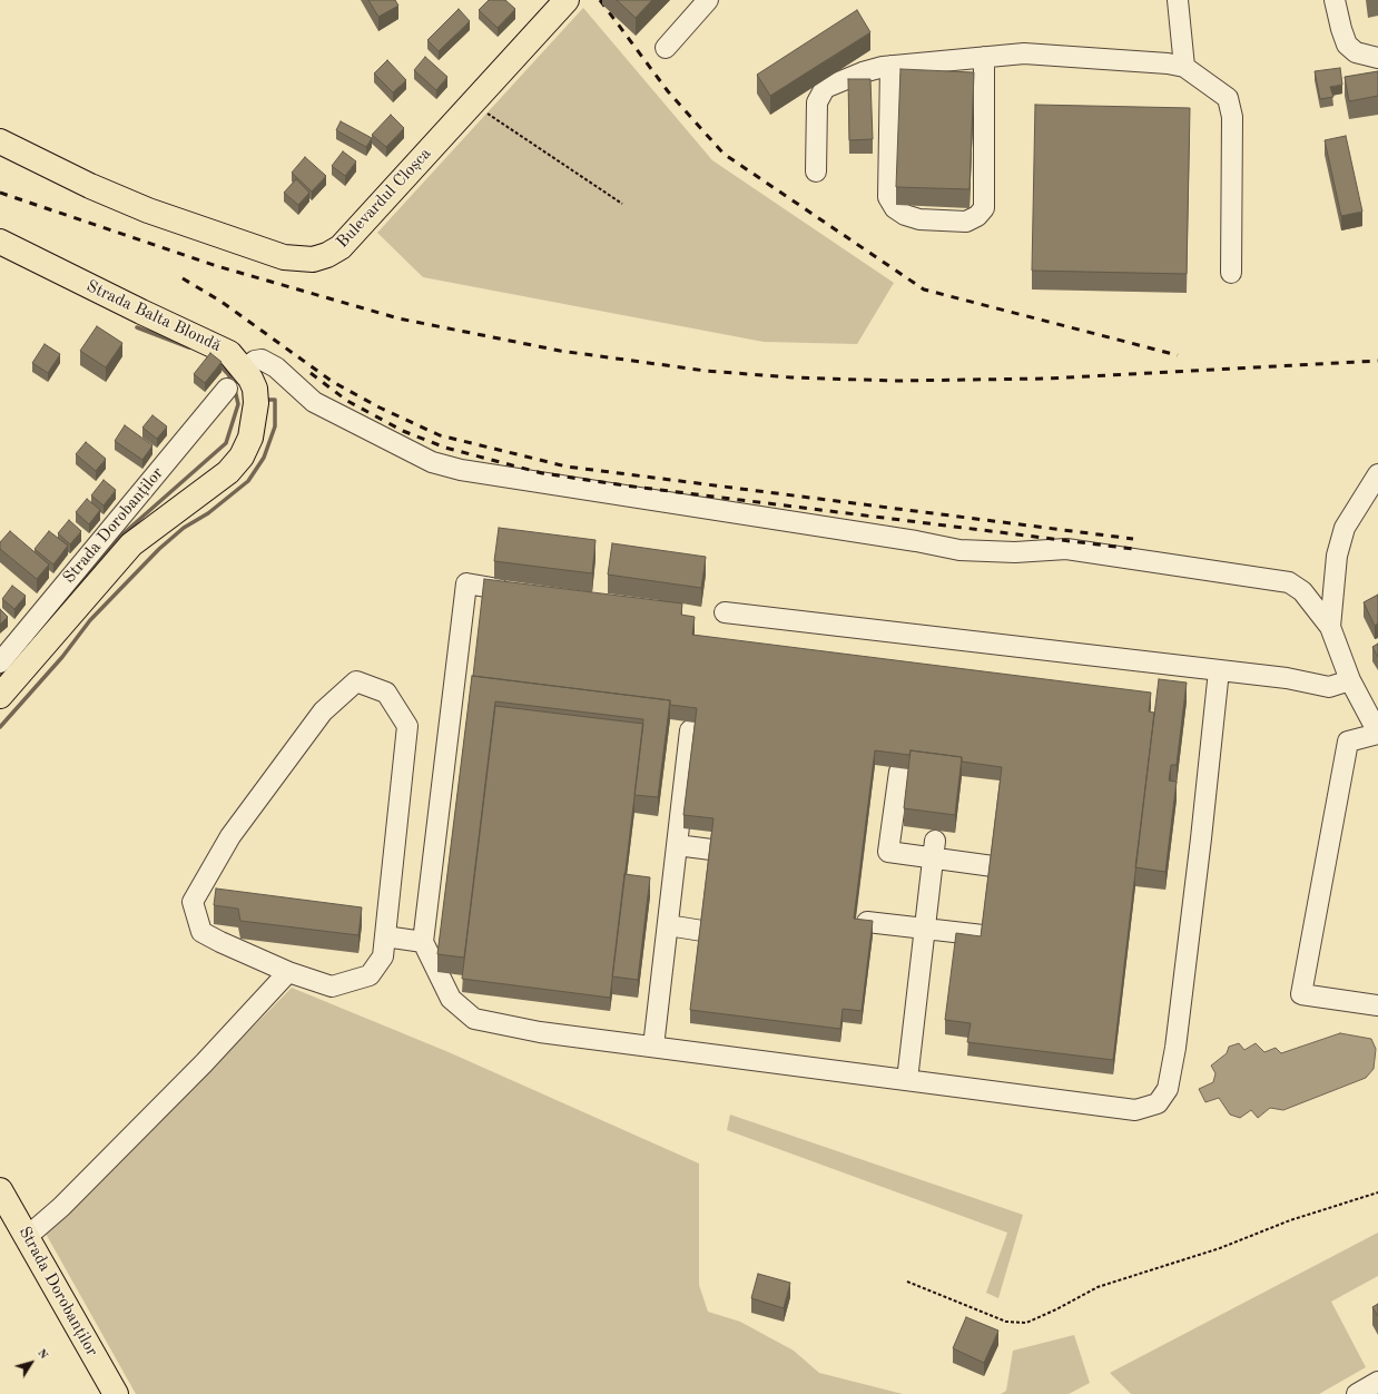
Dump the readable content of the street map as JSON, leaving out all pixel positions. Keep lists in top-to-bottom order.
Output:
{
  "streets": {
    "main road": ["Bulevardul Cloșca", "Strada Balta Blondă", "Strada Dorobanților"]
  },
  "north": "top right"
}
